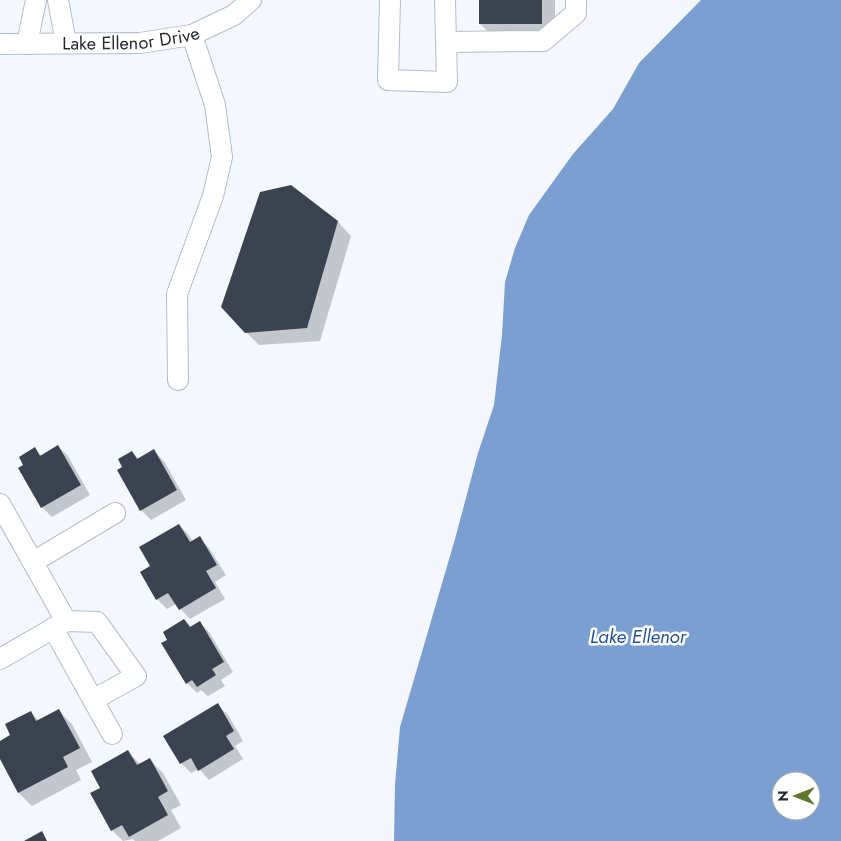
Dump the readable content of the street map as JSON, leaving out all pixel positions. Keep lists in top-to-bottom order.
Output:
{
  "streets": {
    "street": ["Lake Ellenor Drive"]
  },
  "water": ["Lake Ellenor"],
  "north": "left"
}
